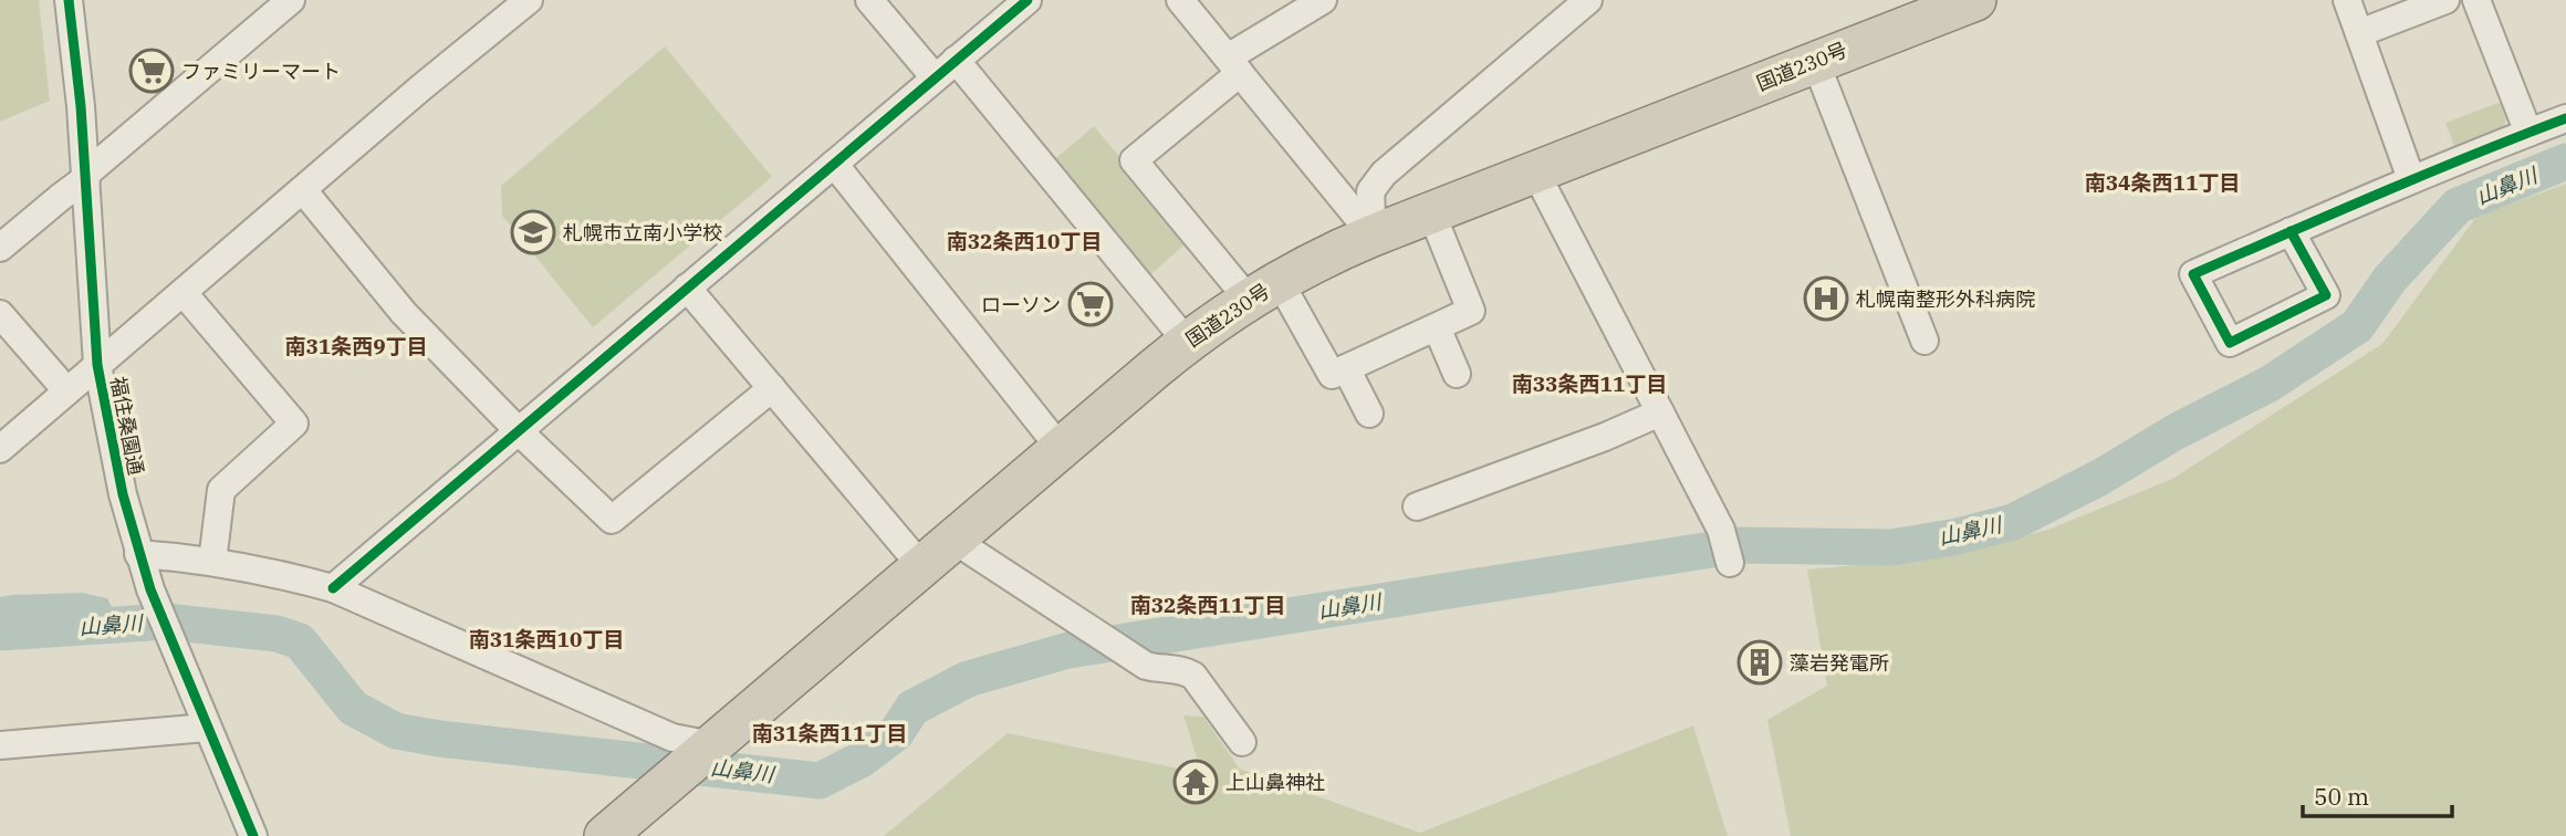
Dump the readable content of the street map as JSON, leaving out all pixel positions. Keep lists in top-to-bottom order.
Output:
{
  "streets": {
    "highway": ["国道230号"],
    "street": ["福住桑園通"]
  },
  "districts": [
    "南34条西11丁目",
    "南32条西10丁目",
    "南31条西9丁目",
    "南33条西11丁目",
    "南32条西11丁目",
    "南31条西10丁目",
    "南31条西11丁目"
  ],
  "water": ["山鼻川"],
  "places": {
    "supermarket": ["ファミリーマート", "ローソン"],
    "school or university": ["札幌市立南小学校"],
    "hospital": ["札幌南整形外科病院"],
    "building": ["藻岩発電所"],
    "temple": ["上山鼻神社"]
  },
  "scale_bar": "50 m"
}
